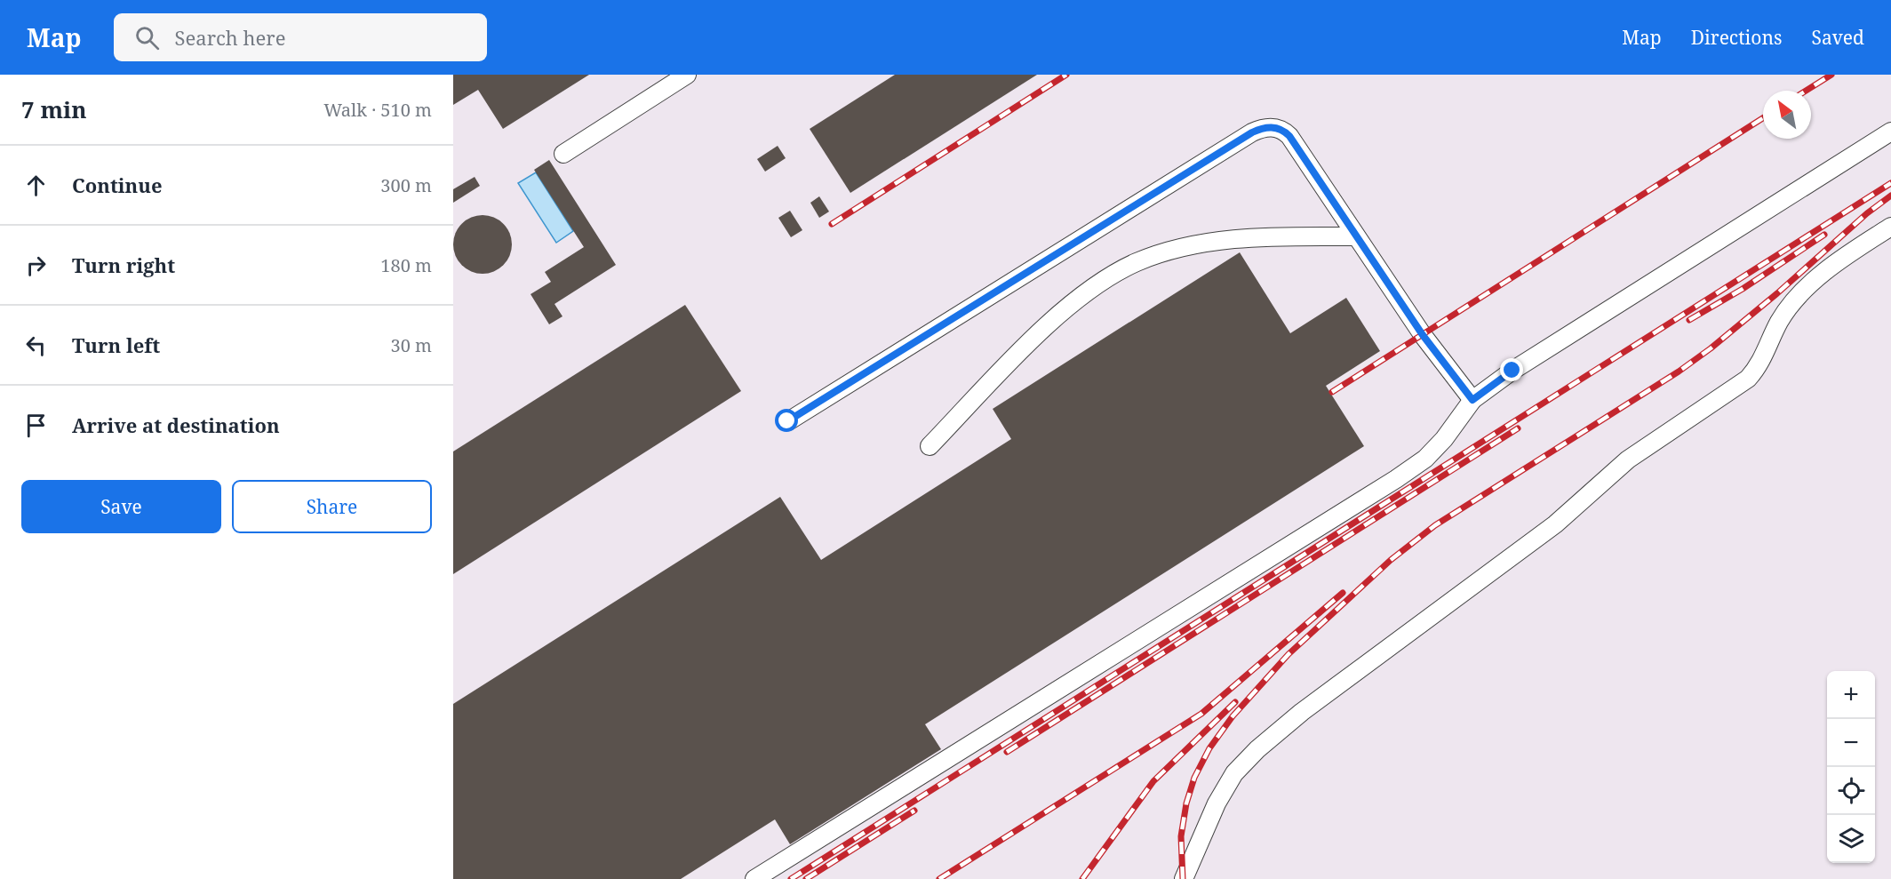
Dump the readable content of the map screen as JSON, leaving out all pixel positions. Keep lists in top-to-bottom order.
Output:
{
  "north": "top left",
  "page": {
    "header": "Map",
    "search": "Search here",
    "nav": ["Map", "Directions", "Saved"],
    "heading": ["7 min", "Walk · 510 m"],
    "list": [
      ["Continue", "300 m"],
      ["Turn right", "180 m"],
      ["Turn left", "30 m"],
      "Arrive at destination"
    ],
    "buttons": ["Save", "Share"],
    "map_buttons": ["+", "−"]
  }
}
